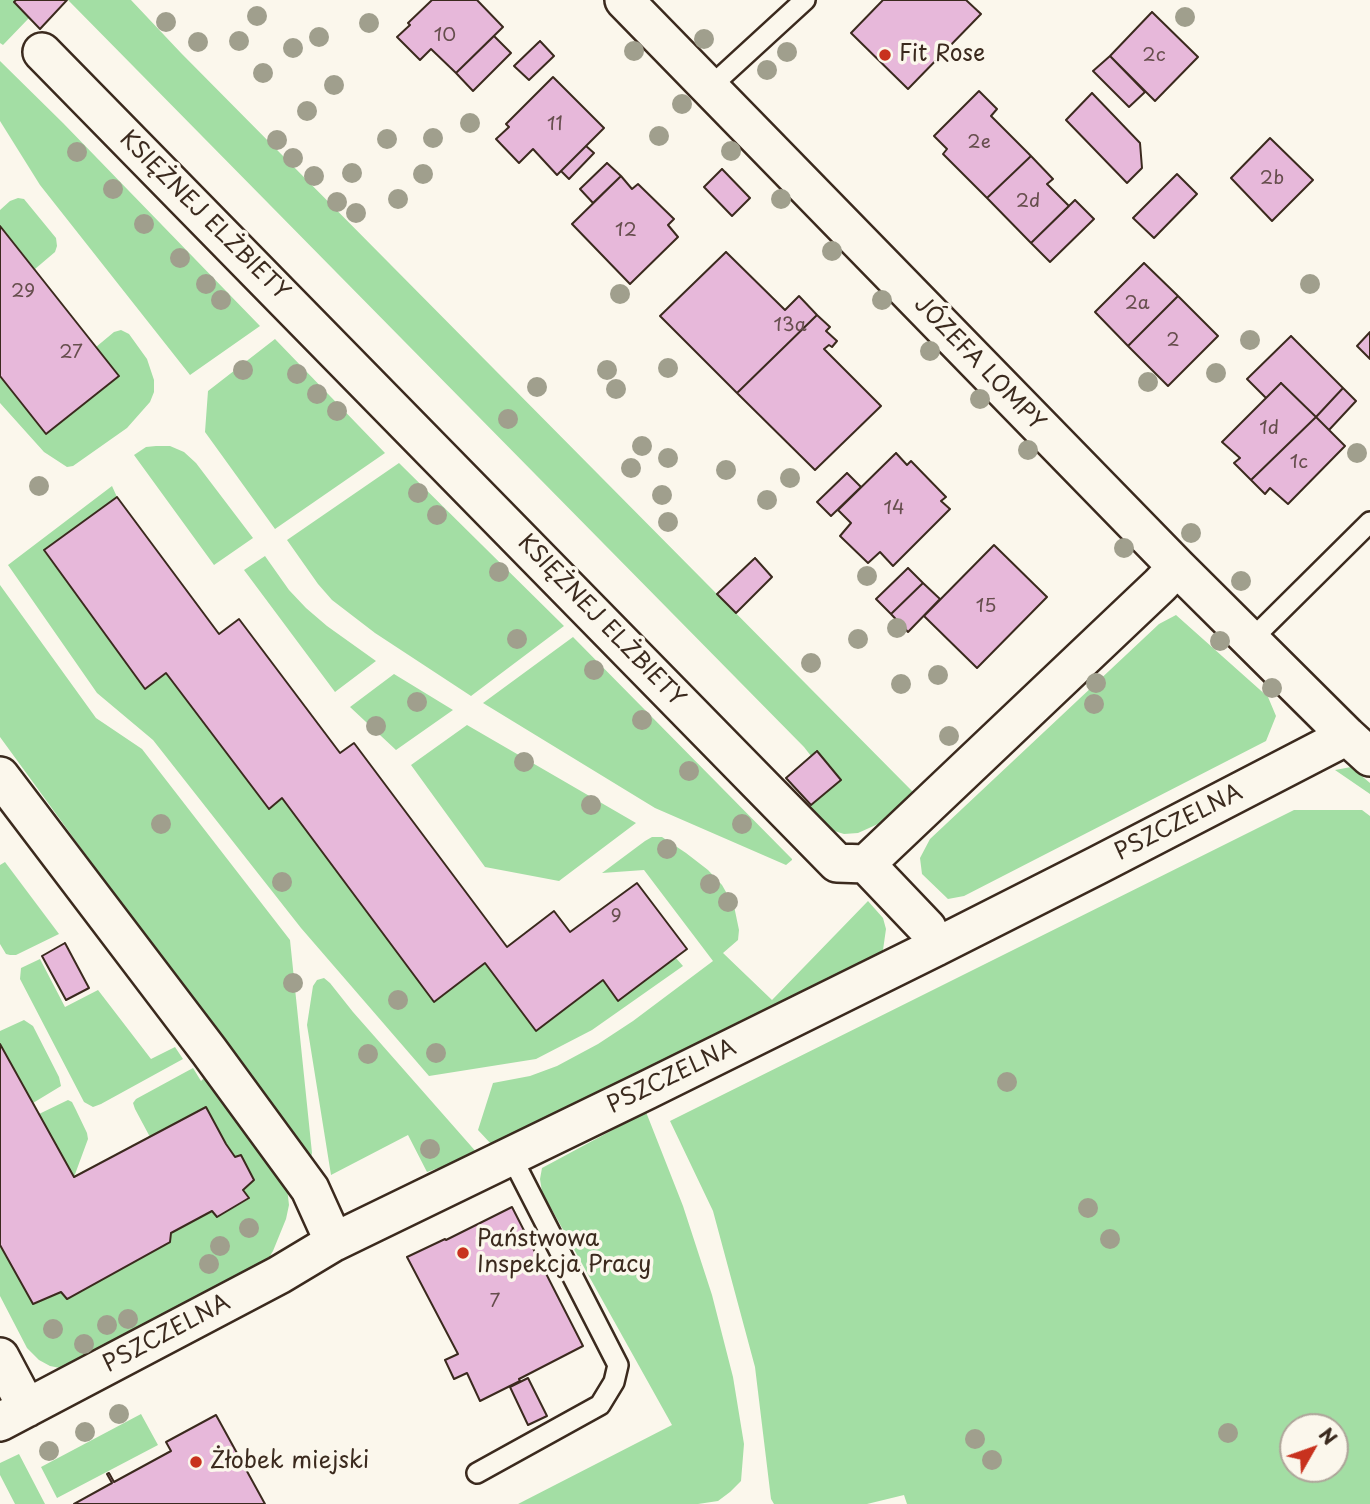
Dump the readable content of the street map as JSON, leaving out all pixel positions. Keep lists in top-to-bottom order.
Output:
{
  "streets": {
    "street": ["KSIĘŻNEJ ELŻBIETY", "JÓZEFA LOMPY", "PSZCZELNA"]
  },
  "crossings": [
    ["JÓZEFA LOMPY", "PSZCZELNA"]
  ],
  "places": ["Fit Rose", "Państwowa Inspekcja Pracy", "Żłobek miejski"],
  "house_numbers": [
    "10",
    "2c",
    "11",
    "2e",
    "2b",
    "2d",
    "12",
    "29",
    "2a",
    "13a",
    "2",
    "27",
    "1d",
    "1c",
    "14",
    "15",
    "9",
    "7"
  ],
  "north": "top right"
}
